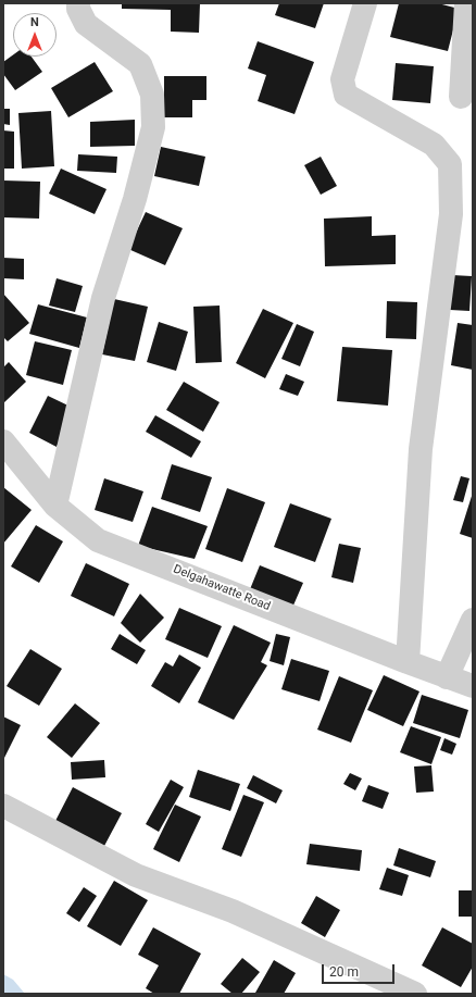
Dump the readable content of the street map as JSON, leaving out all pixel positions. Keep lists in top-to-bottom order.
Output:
{
  "streets": {
    "street": ["Delgahawatte Road"]
  },
  "scale_bar": "20 m",
  "north": "top"
}
